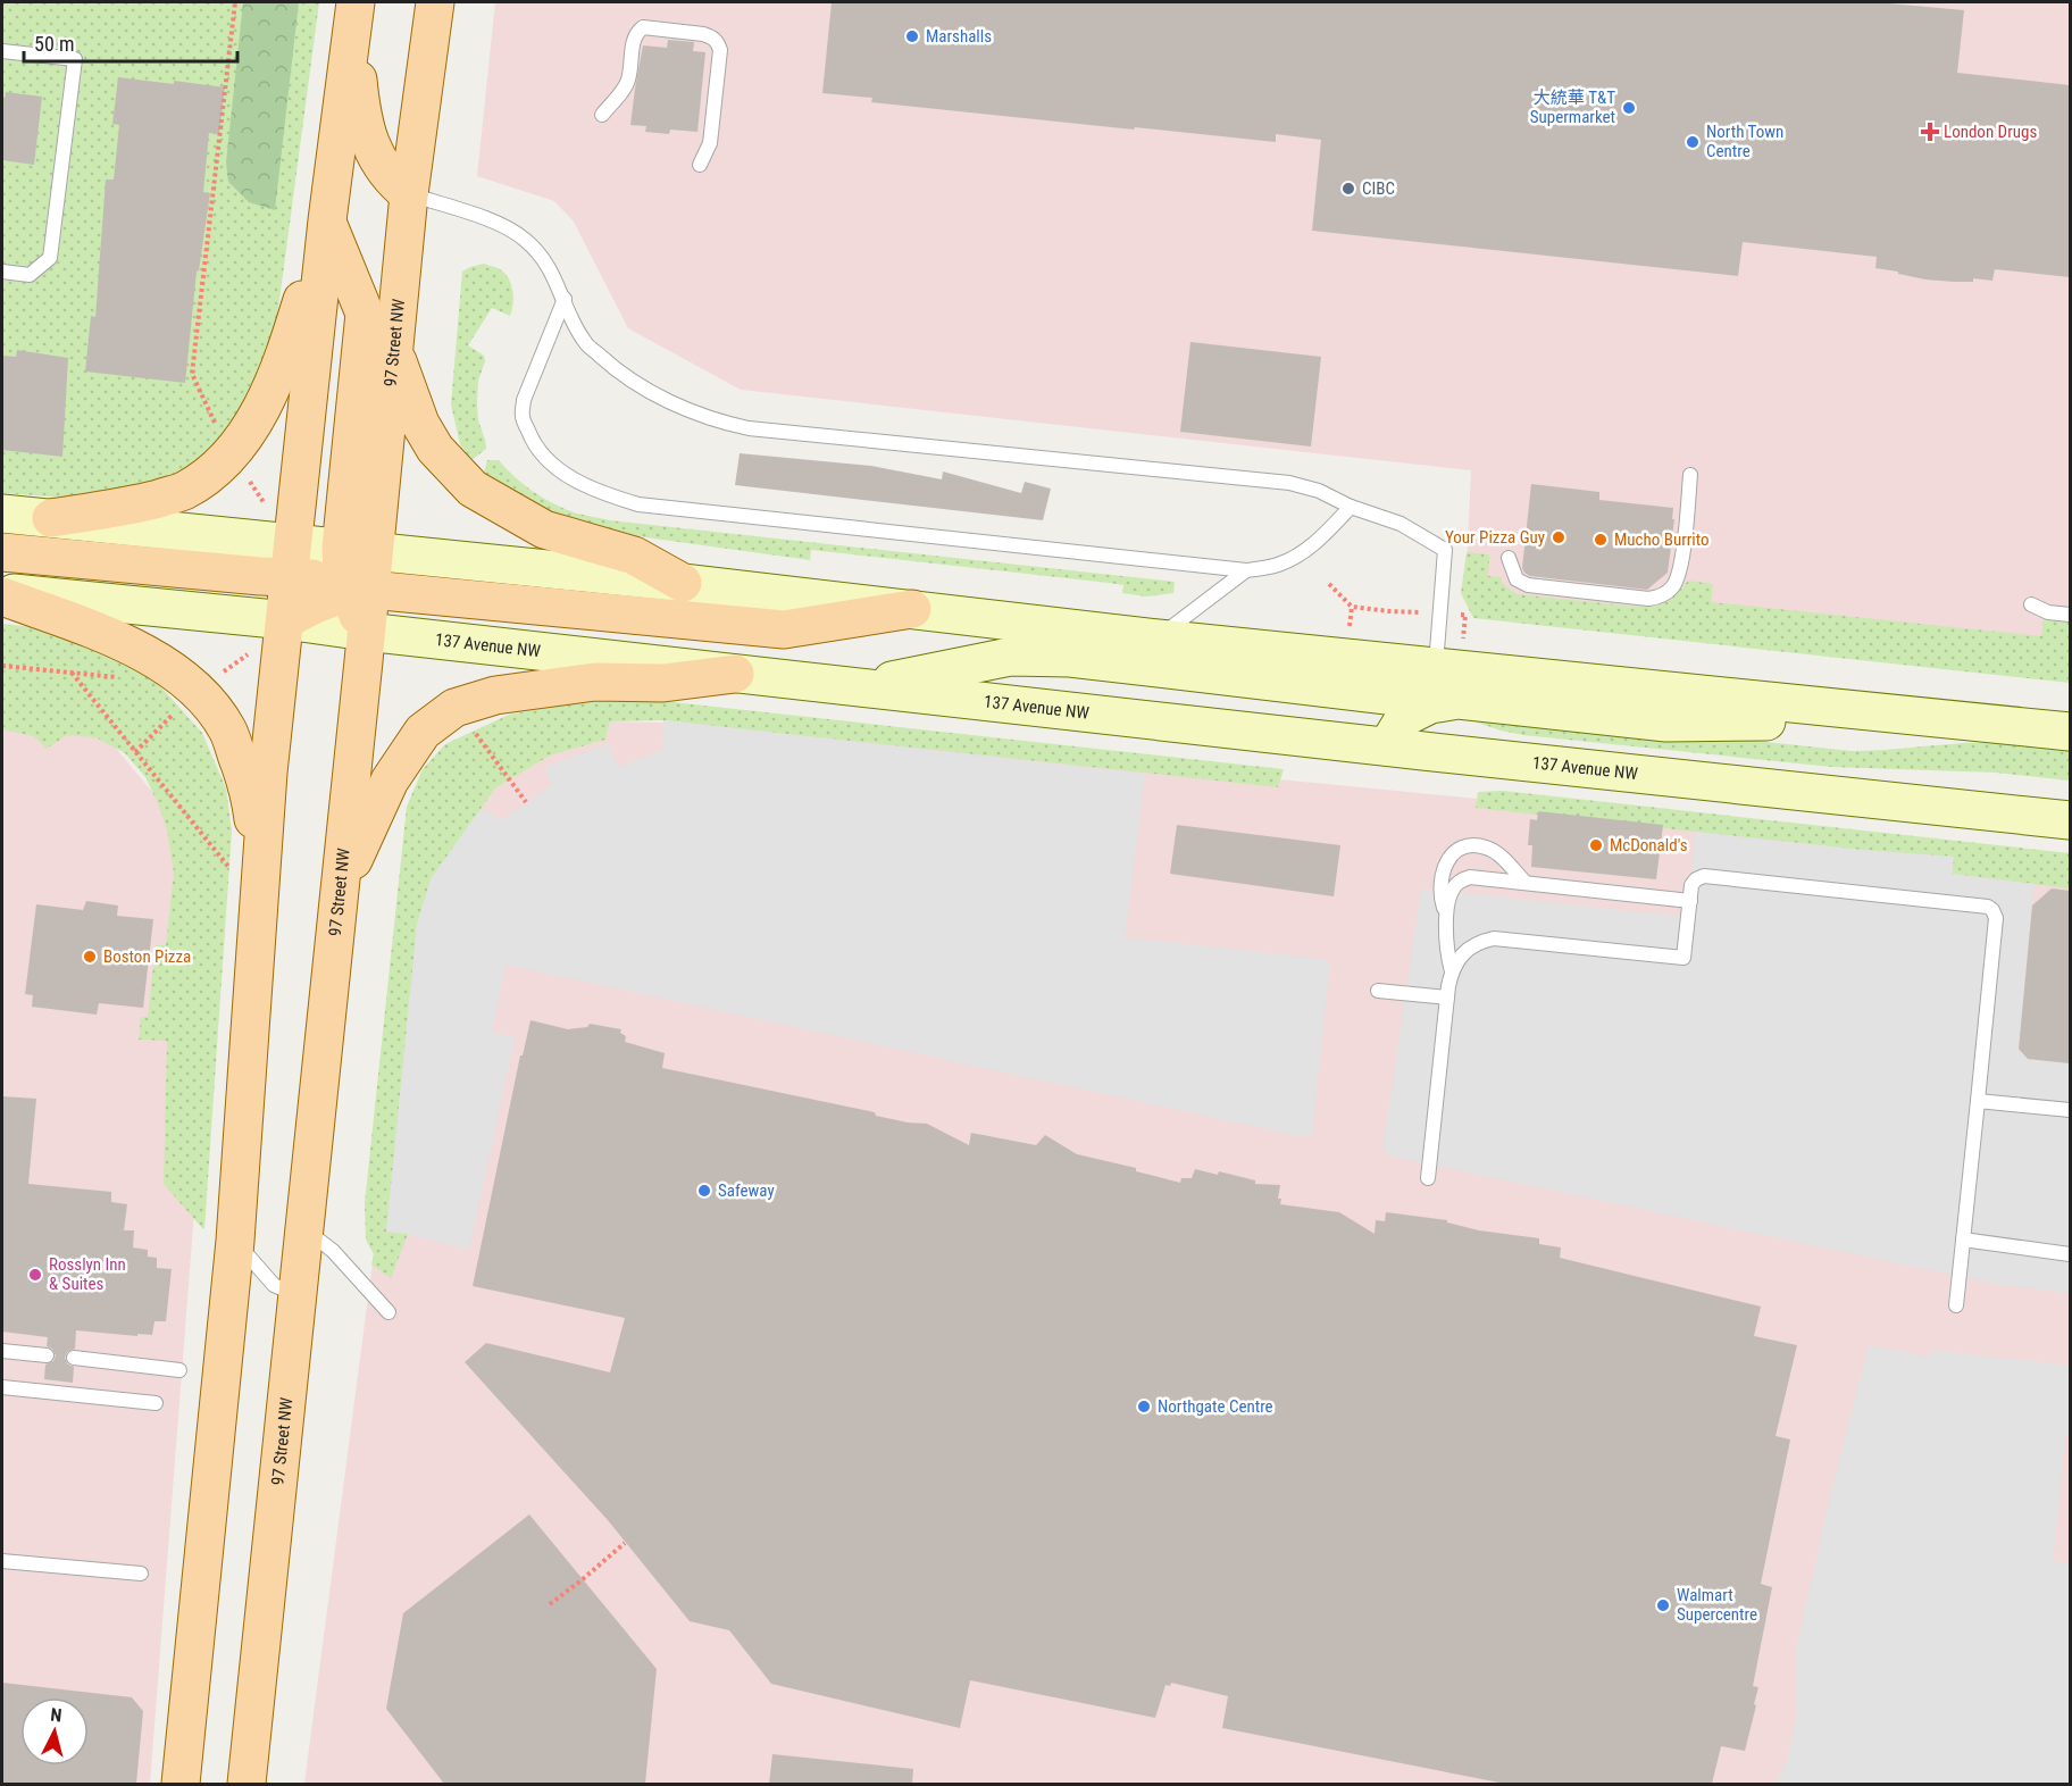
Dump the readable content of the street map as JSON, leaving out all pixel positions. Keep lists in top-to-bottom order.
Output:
{
  "streets": {
    "main road": ["97 Street NW", "137 Avenue NW"]
  },
  "crossings": [
    ["97 Street NW", "137 Avenue NW"]
  ],
  "places": {
    "other": [
      "Marshalls",
      "大統華 T&T Supermarket",
      "North Town Centre",
      "CIBC",
      "Your Pizza Guy",
      "Mucho Burrito",
      "McDonald's",
      "Boston Pizza",
      "Safeway",
      "Rosslyn Inn & Suites",
      "Northgate Centre",
      "Walmart Supercentre"
    ],
    "health": ["London Drugs"]
  },
  "scale_bar": "50 m",
  "north": "top"
}
